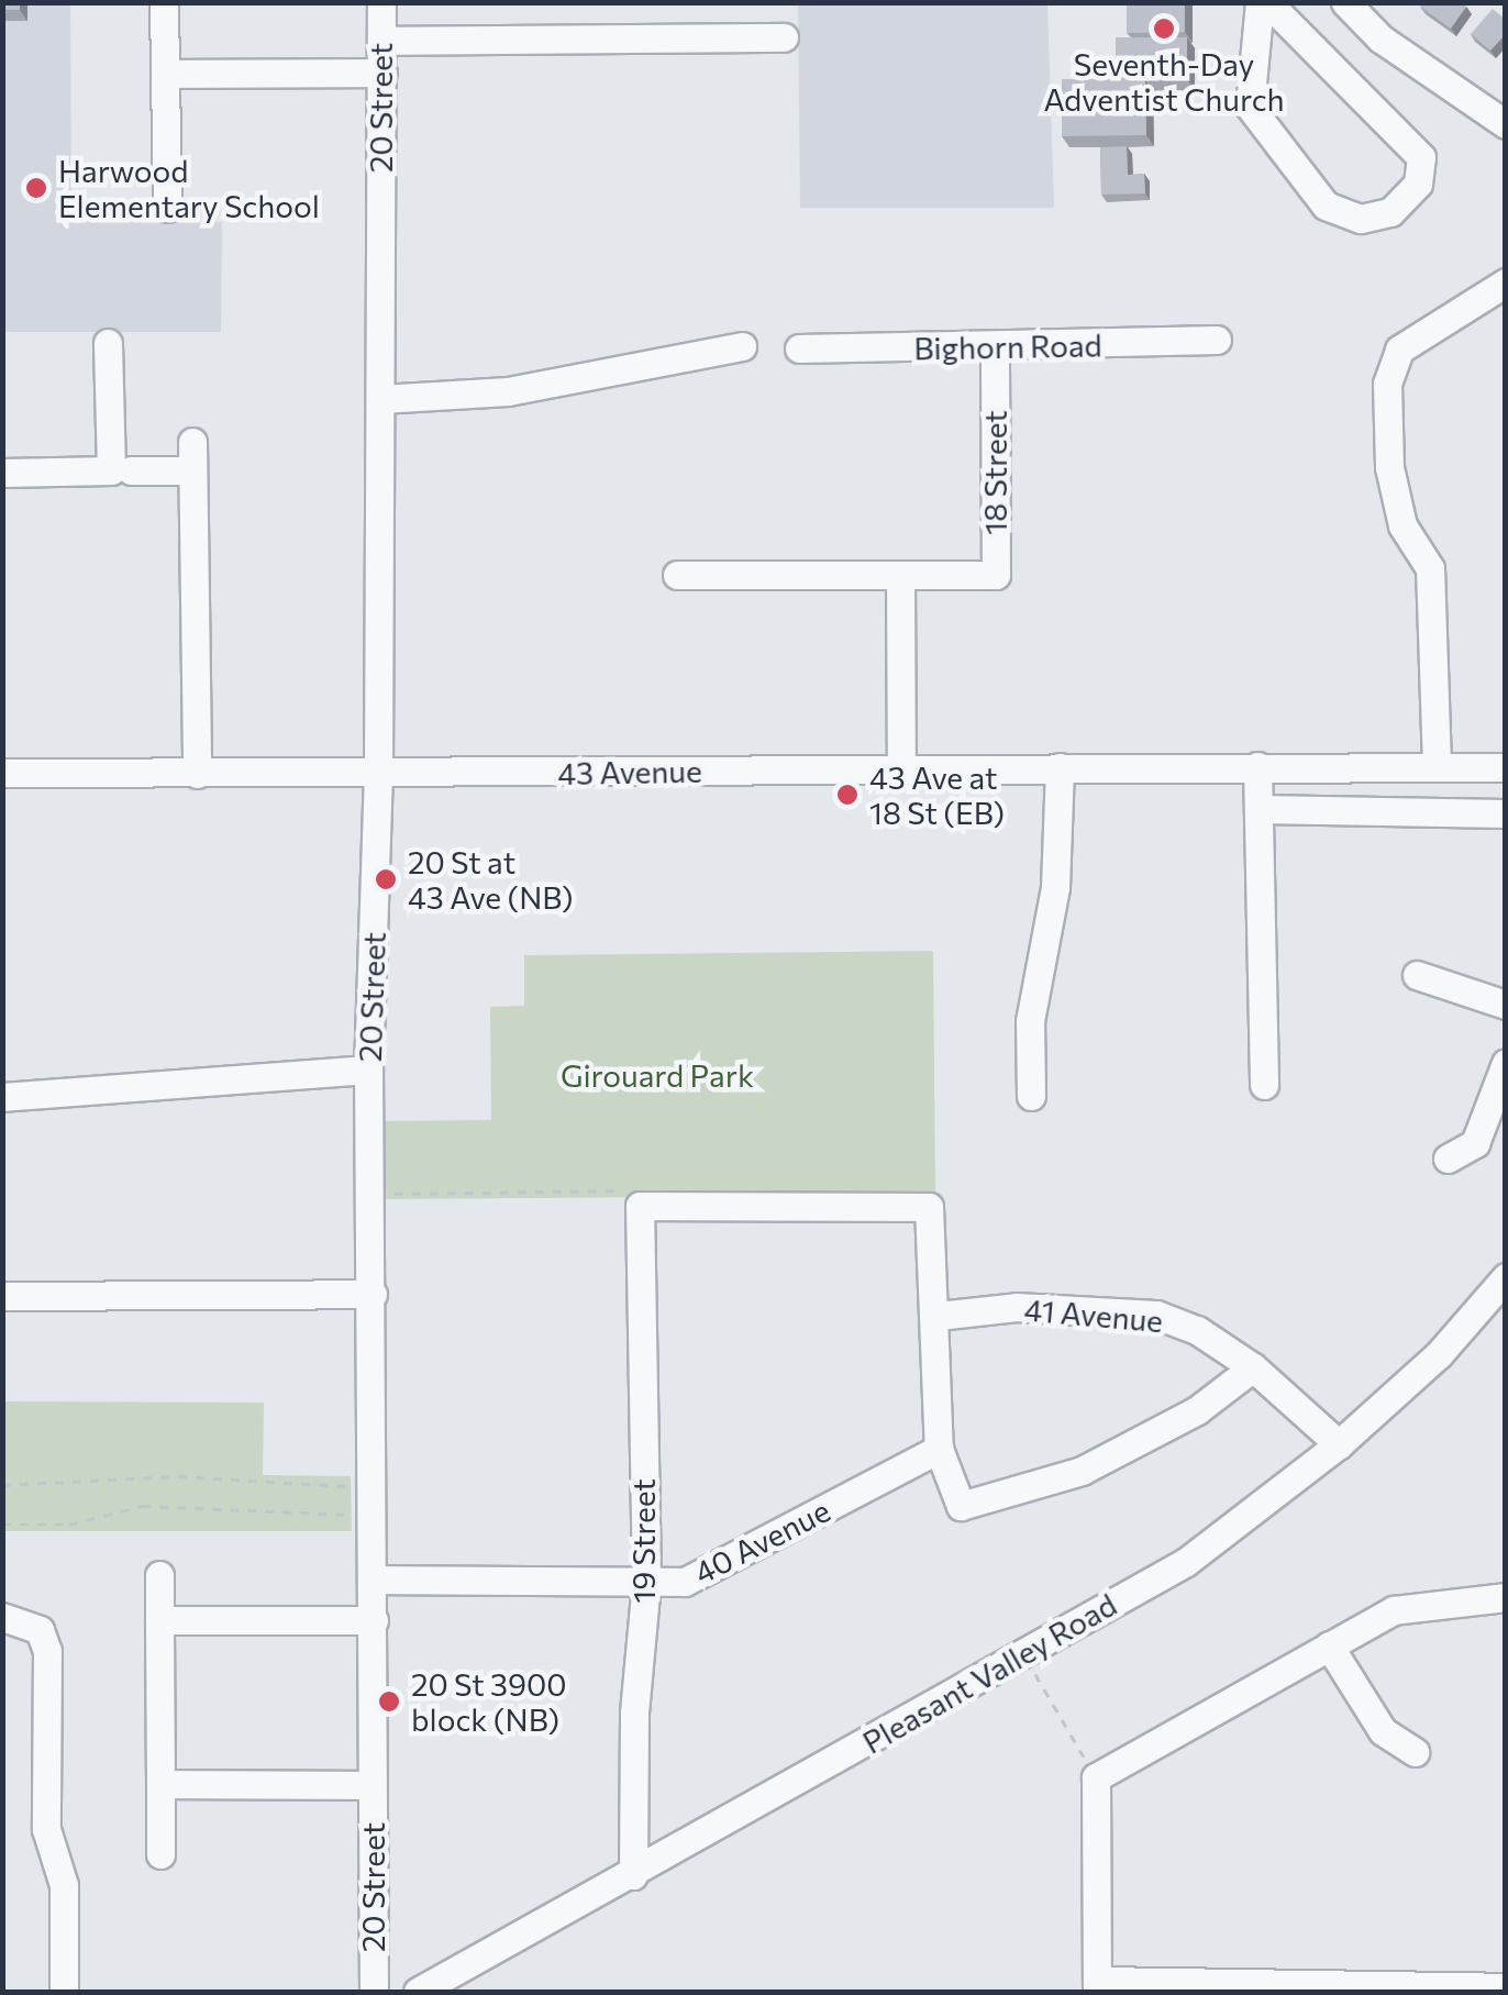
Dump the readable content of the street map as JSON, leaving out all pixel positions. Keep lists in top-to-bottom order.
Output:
{
  "streets": {
    "street": [
      "20 Street",
      "Bighorn Road",
      "18 Street",
      "43 Avenue",
      "41 Avenue",
      "19 Street",
      "40 Avenue",
      "Pleasant Valley Road"
    ]
  },
  "crossings": [
    ["20 Street", "43 Avenue"],
    ["20 Street", "40 Avenue"],
    ["Bighorn Road", "18 Street"],
    ["41 Avenue", "Pleasant Valley Road"],
    ["19 Street", "40 Avenue"],
    ["19 Street", "Pleasant Valley Road"]
  ],
  "parks": ["Girouard Park"],
  "places": [
    "Seventh-Day Adventist Church",
    "Harwood Elementary School",
    "43 Ave at 18 St (EB)",
    "20 St at 43 Ave (NB)",
    "20 St 3900 block (NB)"
  ]
}
